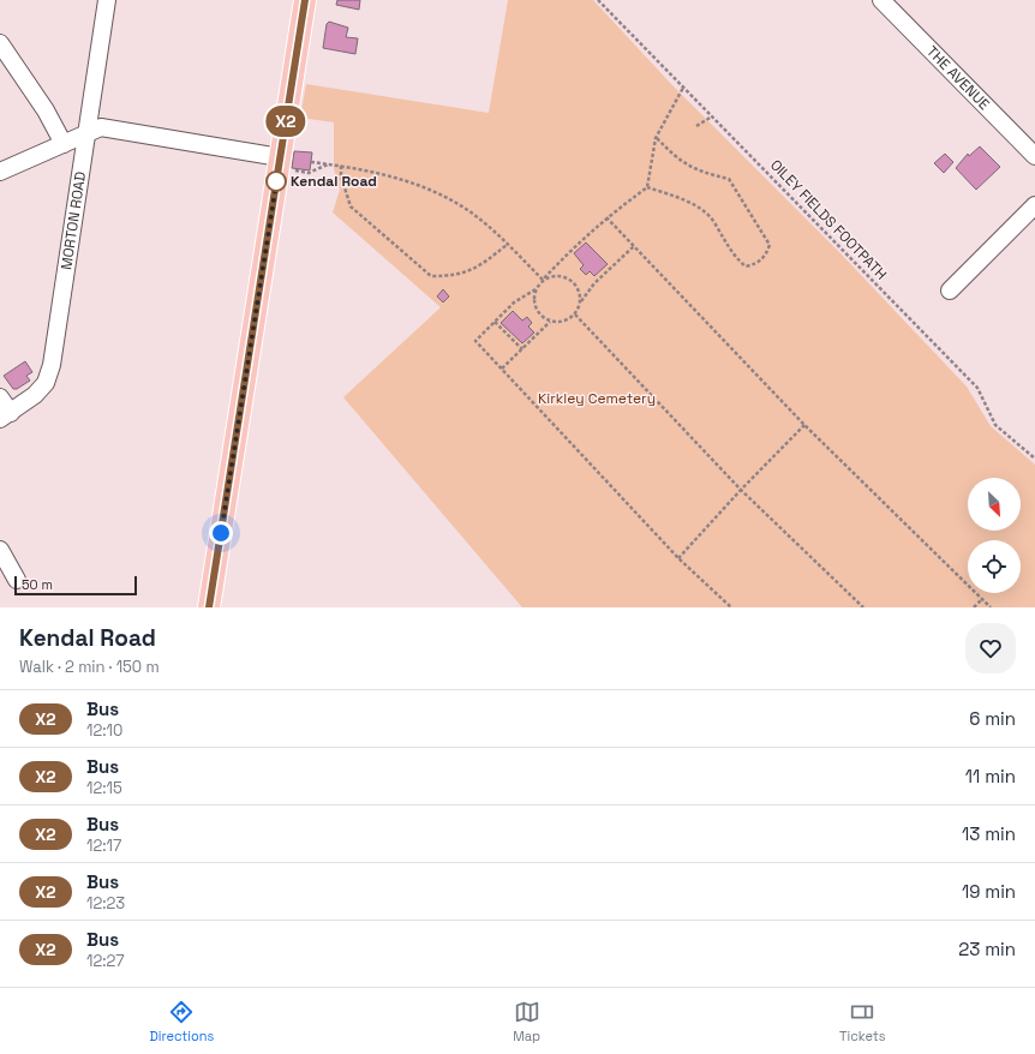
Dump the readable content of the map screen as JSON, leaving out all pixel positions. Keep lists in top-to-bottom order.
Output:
{
  "streets": {
    "street": ["THE AVENUE", "MORTON ROAD"],
    "path": ["OILEY FIELDS FOOTPATH"]
  },
  "parks": ["Kirkley Cemetery"],
  "places": ["Kendal Road"],
  "lines": ["bus line X2"],
  "scale_bar": "50 m",
  "north": "bottom right",
  "page": {
    "on_map": "X2",
    "scale": "50 m",
    "heading": ["Kendal Road", "Walk · 2 min · 150 m"],
    "list": [
      {
        "mark": "X2",
        "name": "Bus",
        "note": "12:10",
        "value": "6 min"
      },
      {
        "mark": "X2",
        "name": "Bus",
        "note": "12:15",
        "value": "11 min"
      },
      {
        "mark": "X2",
        "name": "Bus",
        "note": "12:17",
        "value": "13 min"
      },
      {
        "mark": "X2",
        "name": "Bus",
        "note": "12:23",
        "value": "19 min"
      },
      {
        "mark": "X2",
        "name": "Bus",
        "note": "12:27",
        "value": "23 min"
      }
    ],
    "tabs": ["Directions", "Map", "Tickets"]
  }
}
